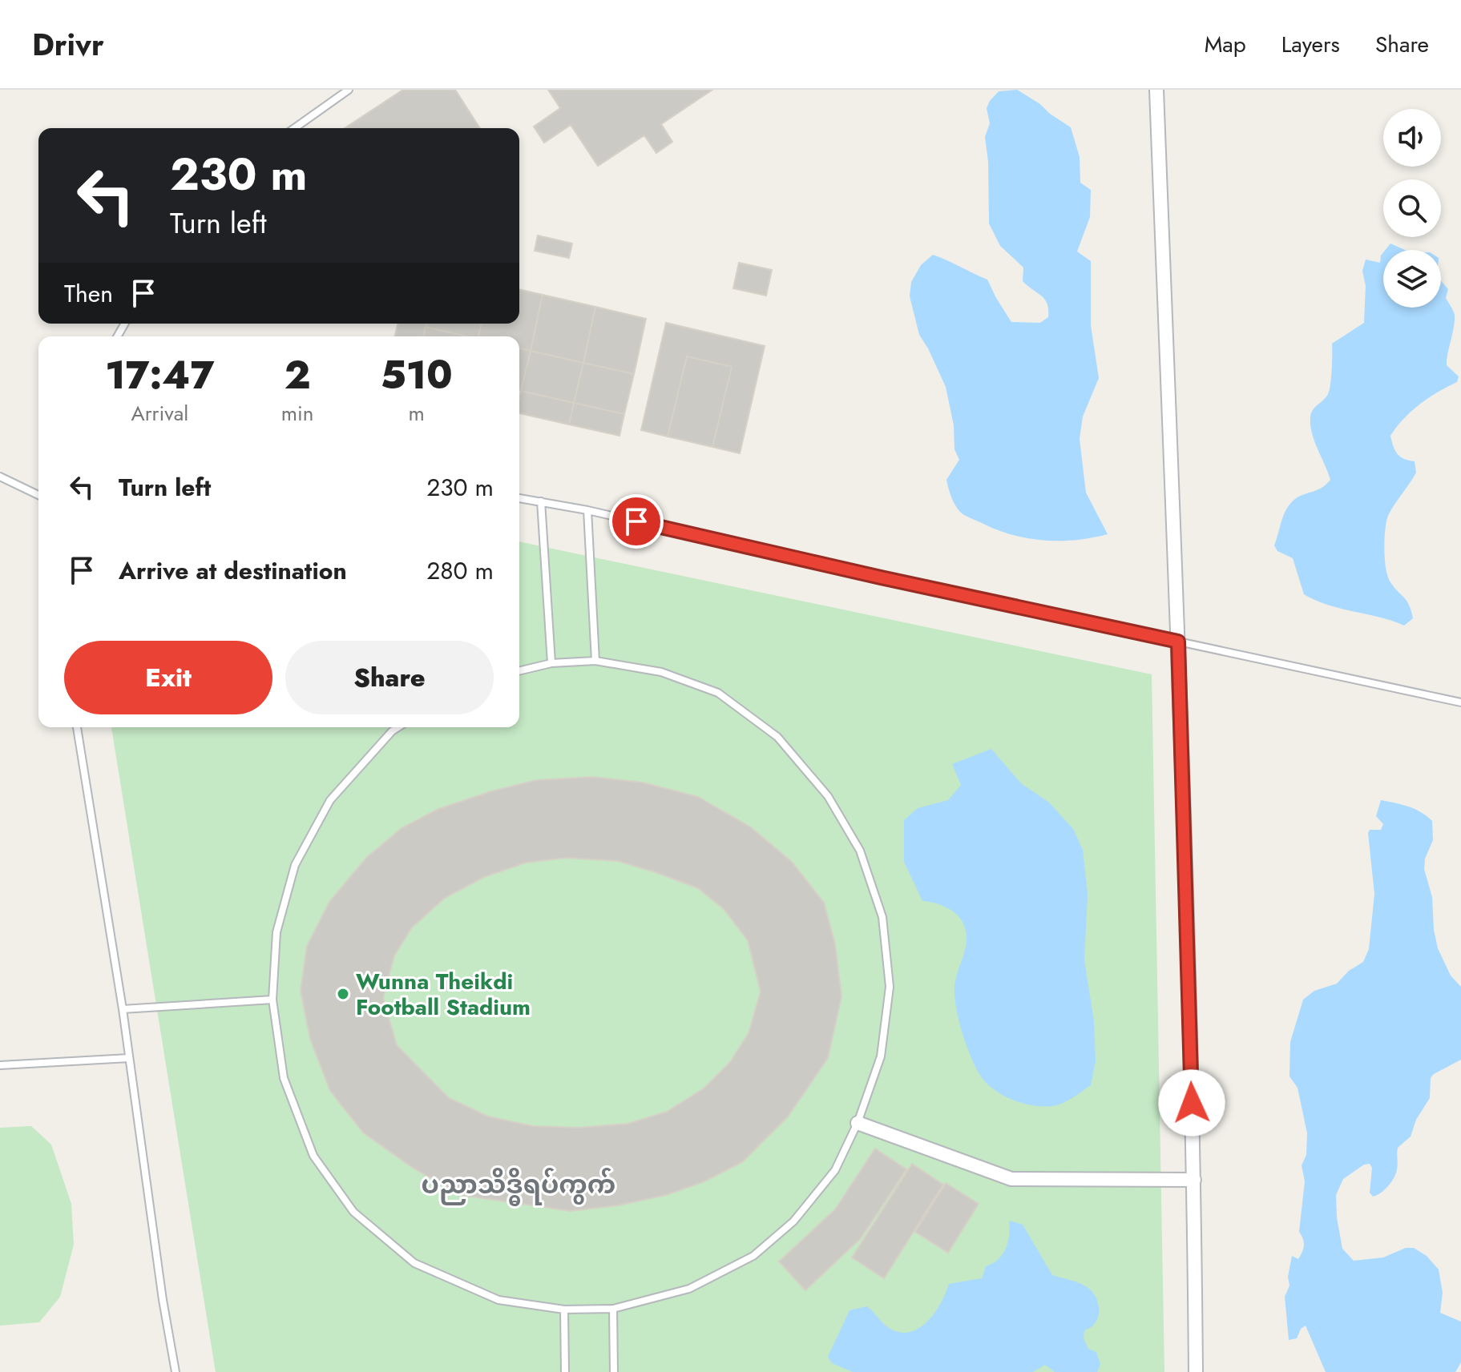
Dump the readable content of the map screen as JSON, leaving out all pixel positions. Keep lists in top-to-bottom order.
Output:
{
  "districts": ["ပညာသိဒ္ဓိရပ်ကွက်"],
  "places": ["Wunna Theikdi Football Stadium"],
  "page": {
    "header": "Drivr",
    "nav": ["Map", "Layers", "Share"],
    "turn": ["230 m", "Turn left"],
    "then": "Then",
    "eta": [
      "17:47",
      "Arrival",
      "2",
      "min",
      "510",
      "m"
    ],
    "list": [
      {
        "name": "Turn left",
        "value": "230 m"
      },
      {
        "name": "Arrive at destination",
        "value": "280 m"
      }
    ],
    "buttons": ["Exit", "Share"]
  }
}
